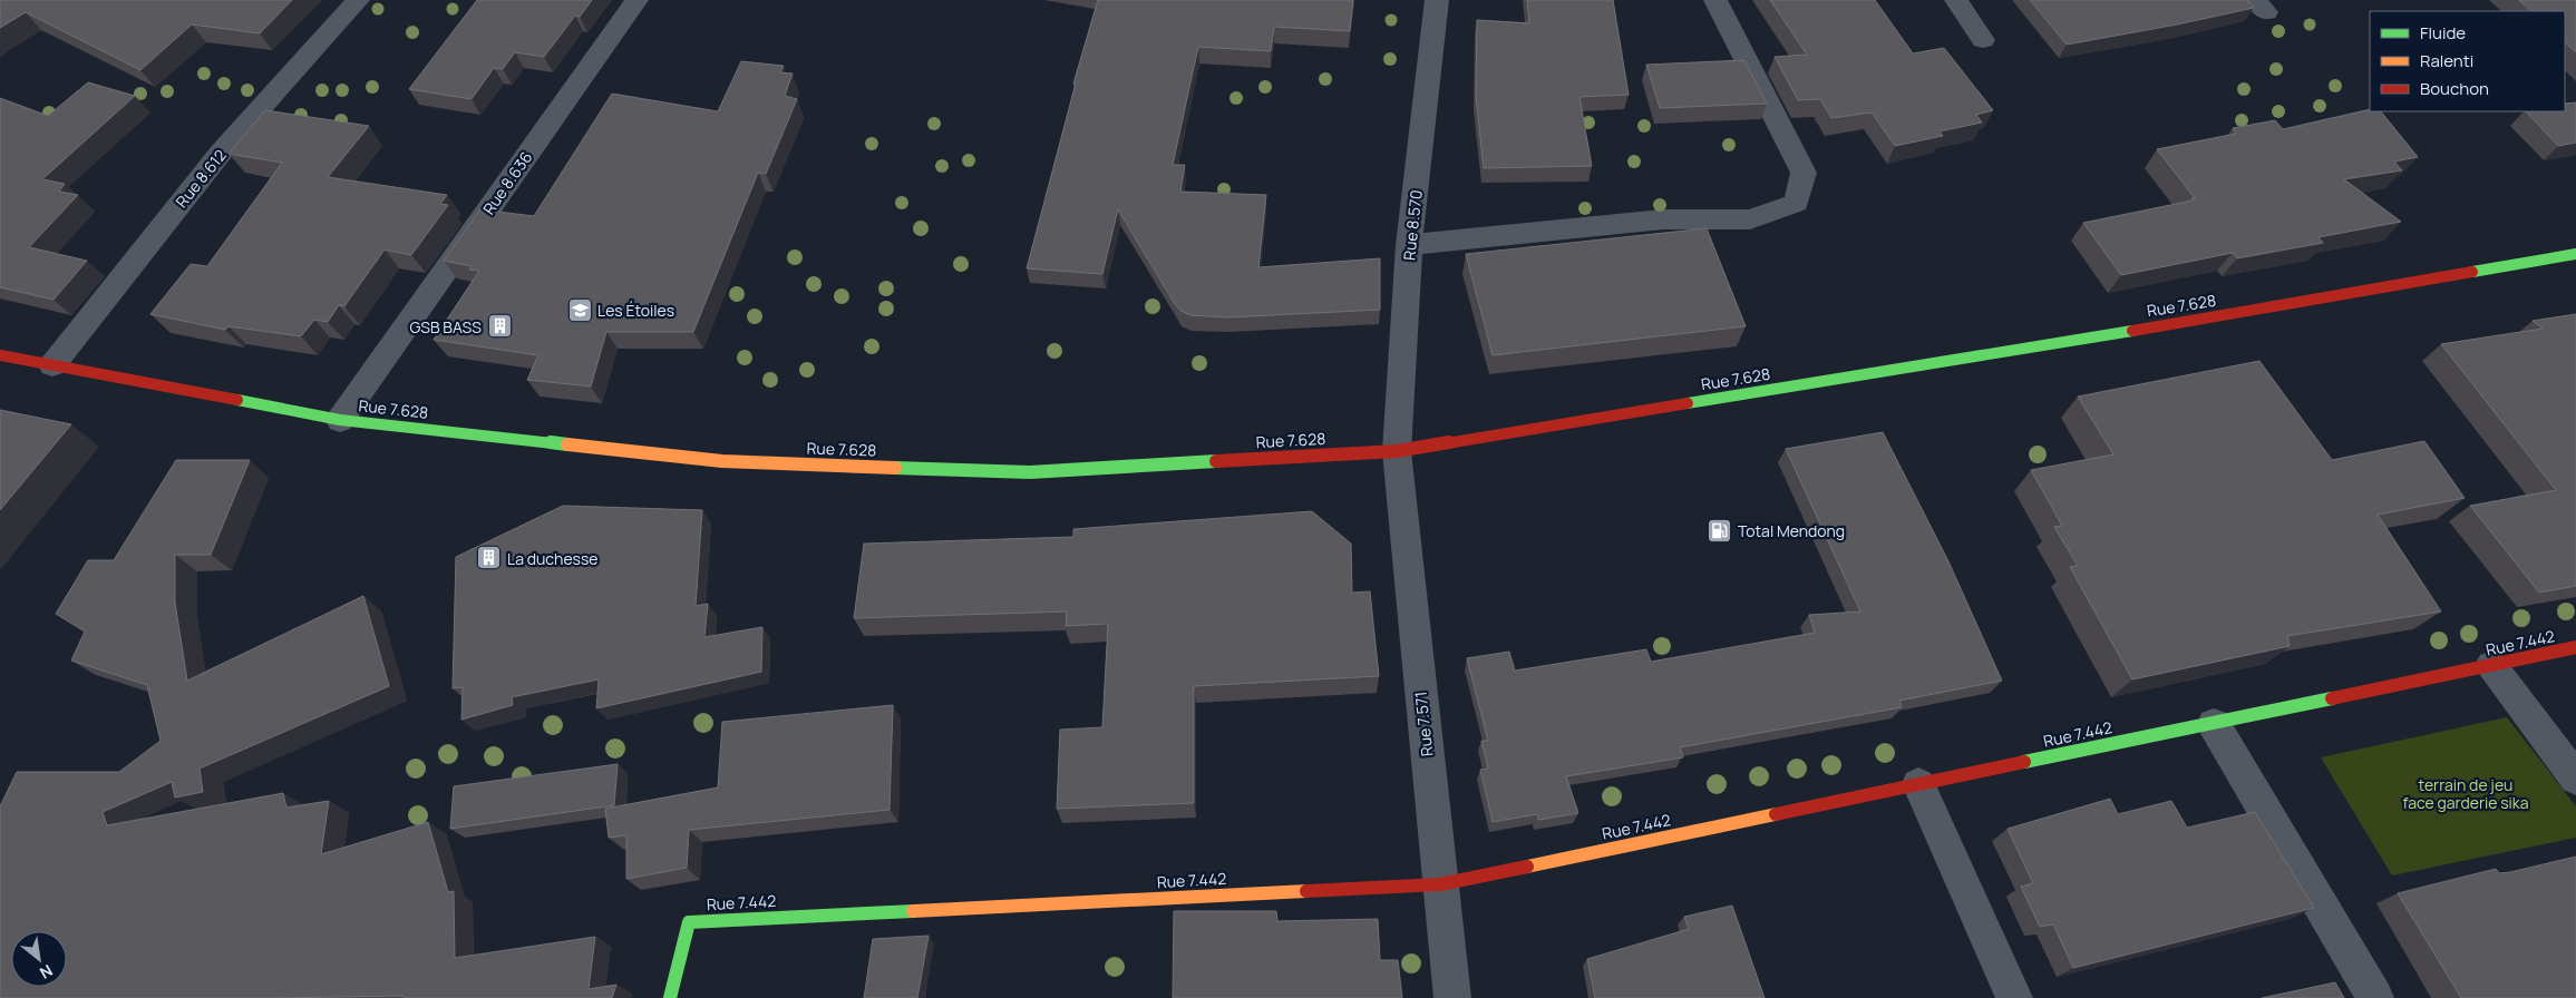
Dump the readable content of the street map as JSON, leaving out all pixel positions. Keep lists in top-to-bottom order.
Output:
{
  "streets": {
    "main road": ["Rue 7.628", "Rue 7.442"],
    "street": [
      "Rue 8.612",
      "Rue 8.636",
      "Rue 8.570",
      "Rue 7.571"
    ]
  },
  "crossings": [
    ["Rue 8.612", "Rue 7.628"],
    ["Rue 8.636", "Rue 7.628"],
    ["Rue 8.570", "Rue 7.628"],
    ["Rue 8.570", "Rue 7.571"],
    ["Rue 7.628", "Rue 7.571"],
    ["Rue 7.442", "Rue 7.571"]
  ],
  "parks": ["terrain de jeu face garderie sika"],
  "places": {
    "school or university": ["Les Étoiles"],
    "building": ["GSB BASS", "La duchesse"],
    "fuel station": ["Total Mendong"]
  },
  "legend": ["Fluide", "Ralenti", "Bouchon"],
  "north": "bottom right"
}
